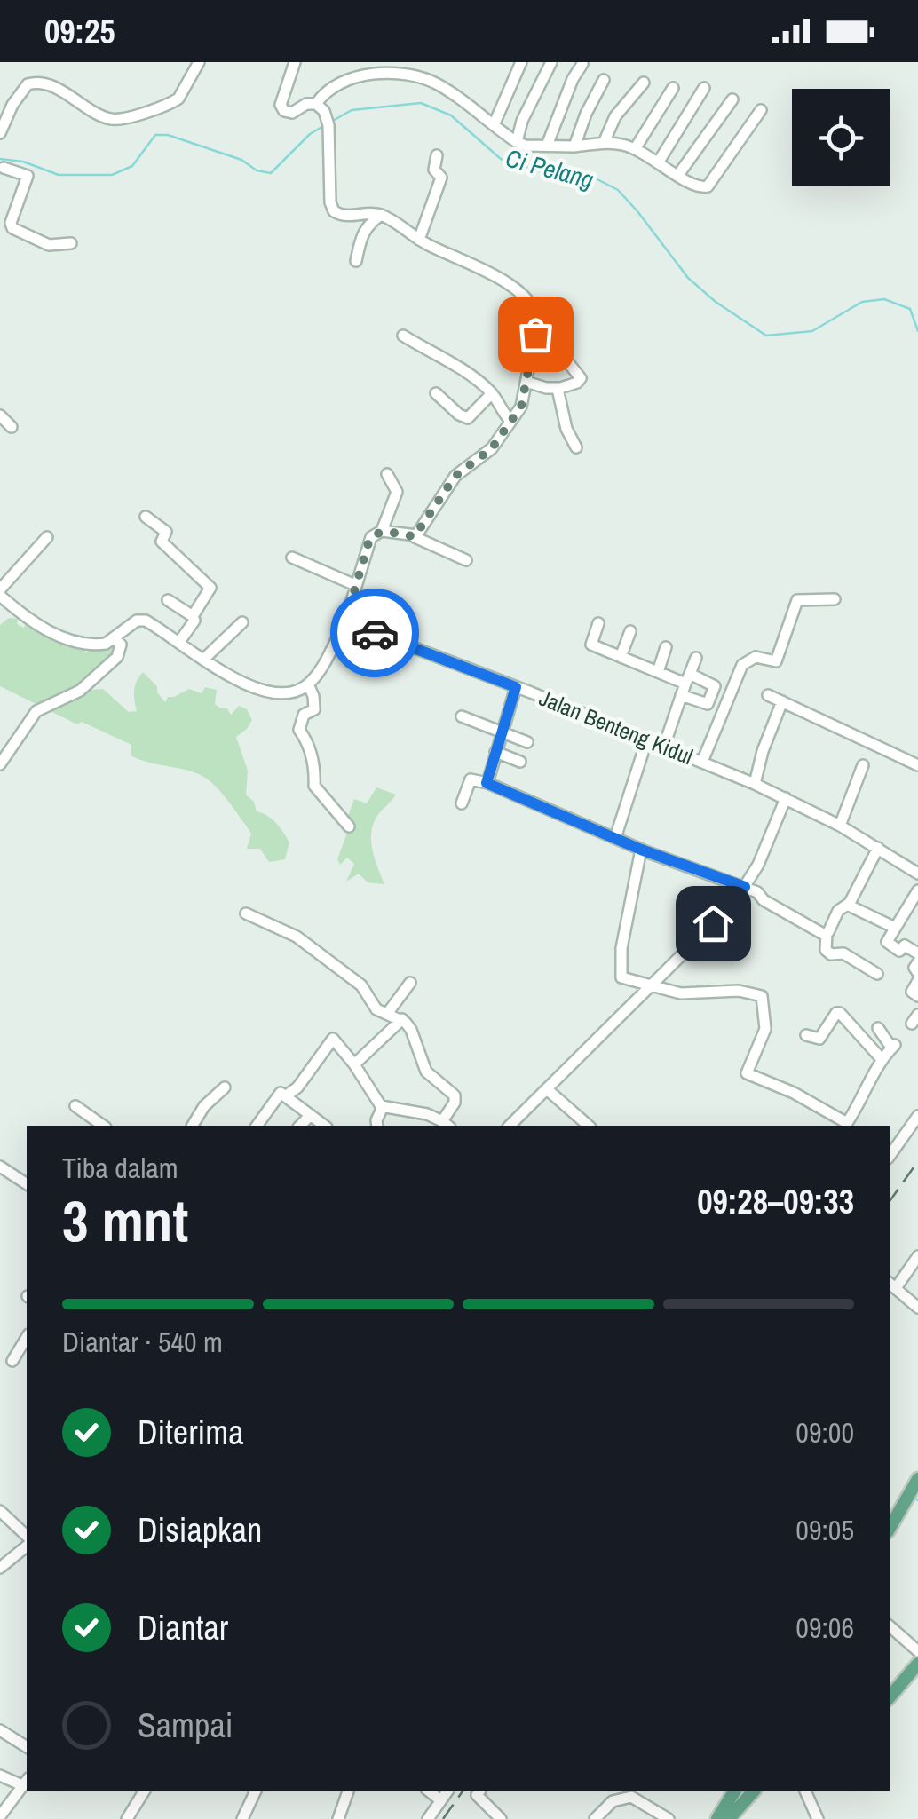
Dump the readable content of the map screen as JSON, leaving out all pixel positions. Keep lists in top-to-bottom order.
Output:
{
  "streets": {
    "street": ["Jalan Benteng Kidul"]
  },
  "water": ["Ci Pelang"],
  "page": {
    "status": "09:25",
    "heading": ["3 mnt", "Tiba dalam", "09:28–09:33"],
    "bar": "Diantar · 540 m",
    "list": [
      ["Diterima", "09:00"],
      ["Disiapkan", "09:05"],
      ["Diantar", "09:06"],
      "Sampai"
    ]
  }
}
